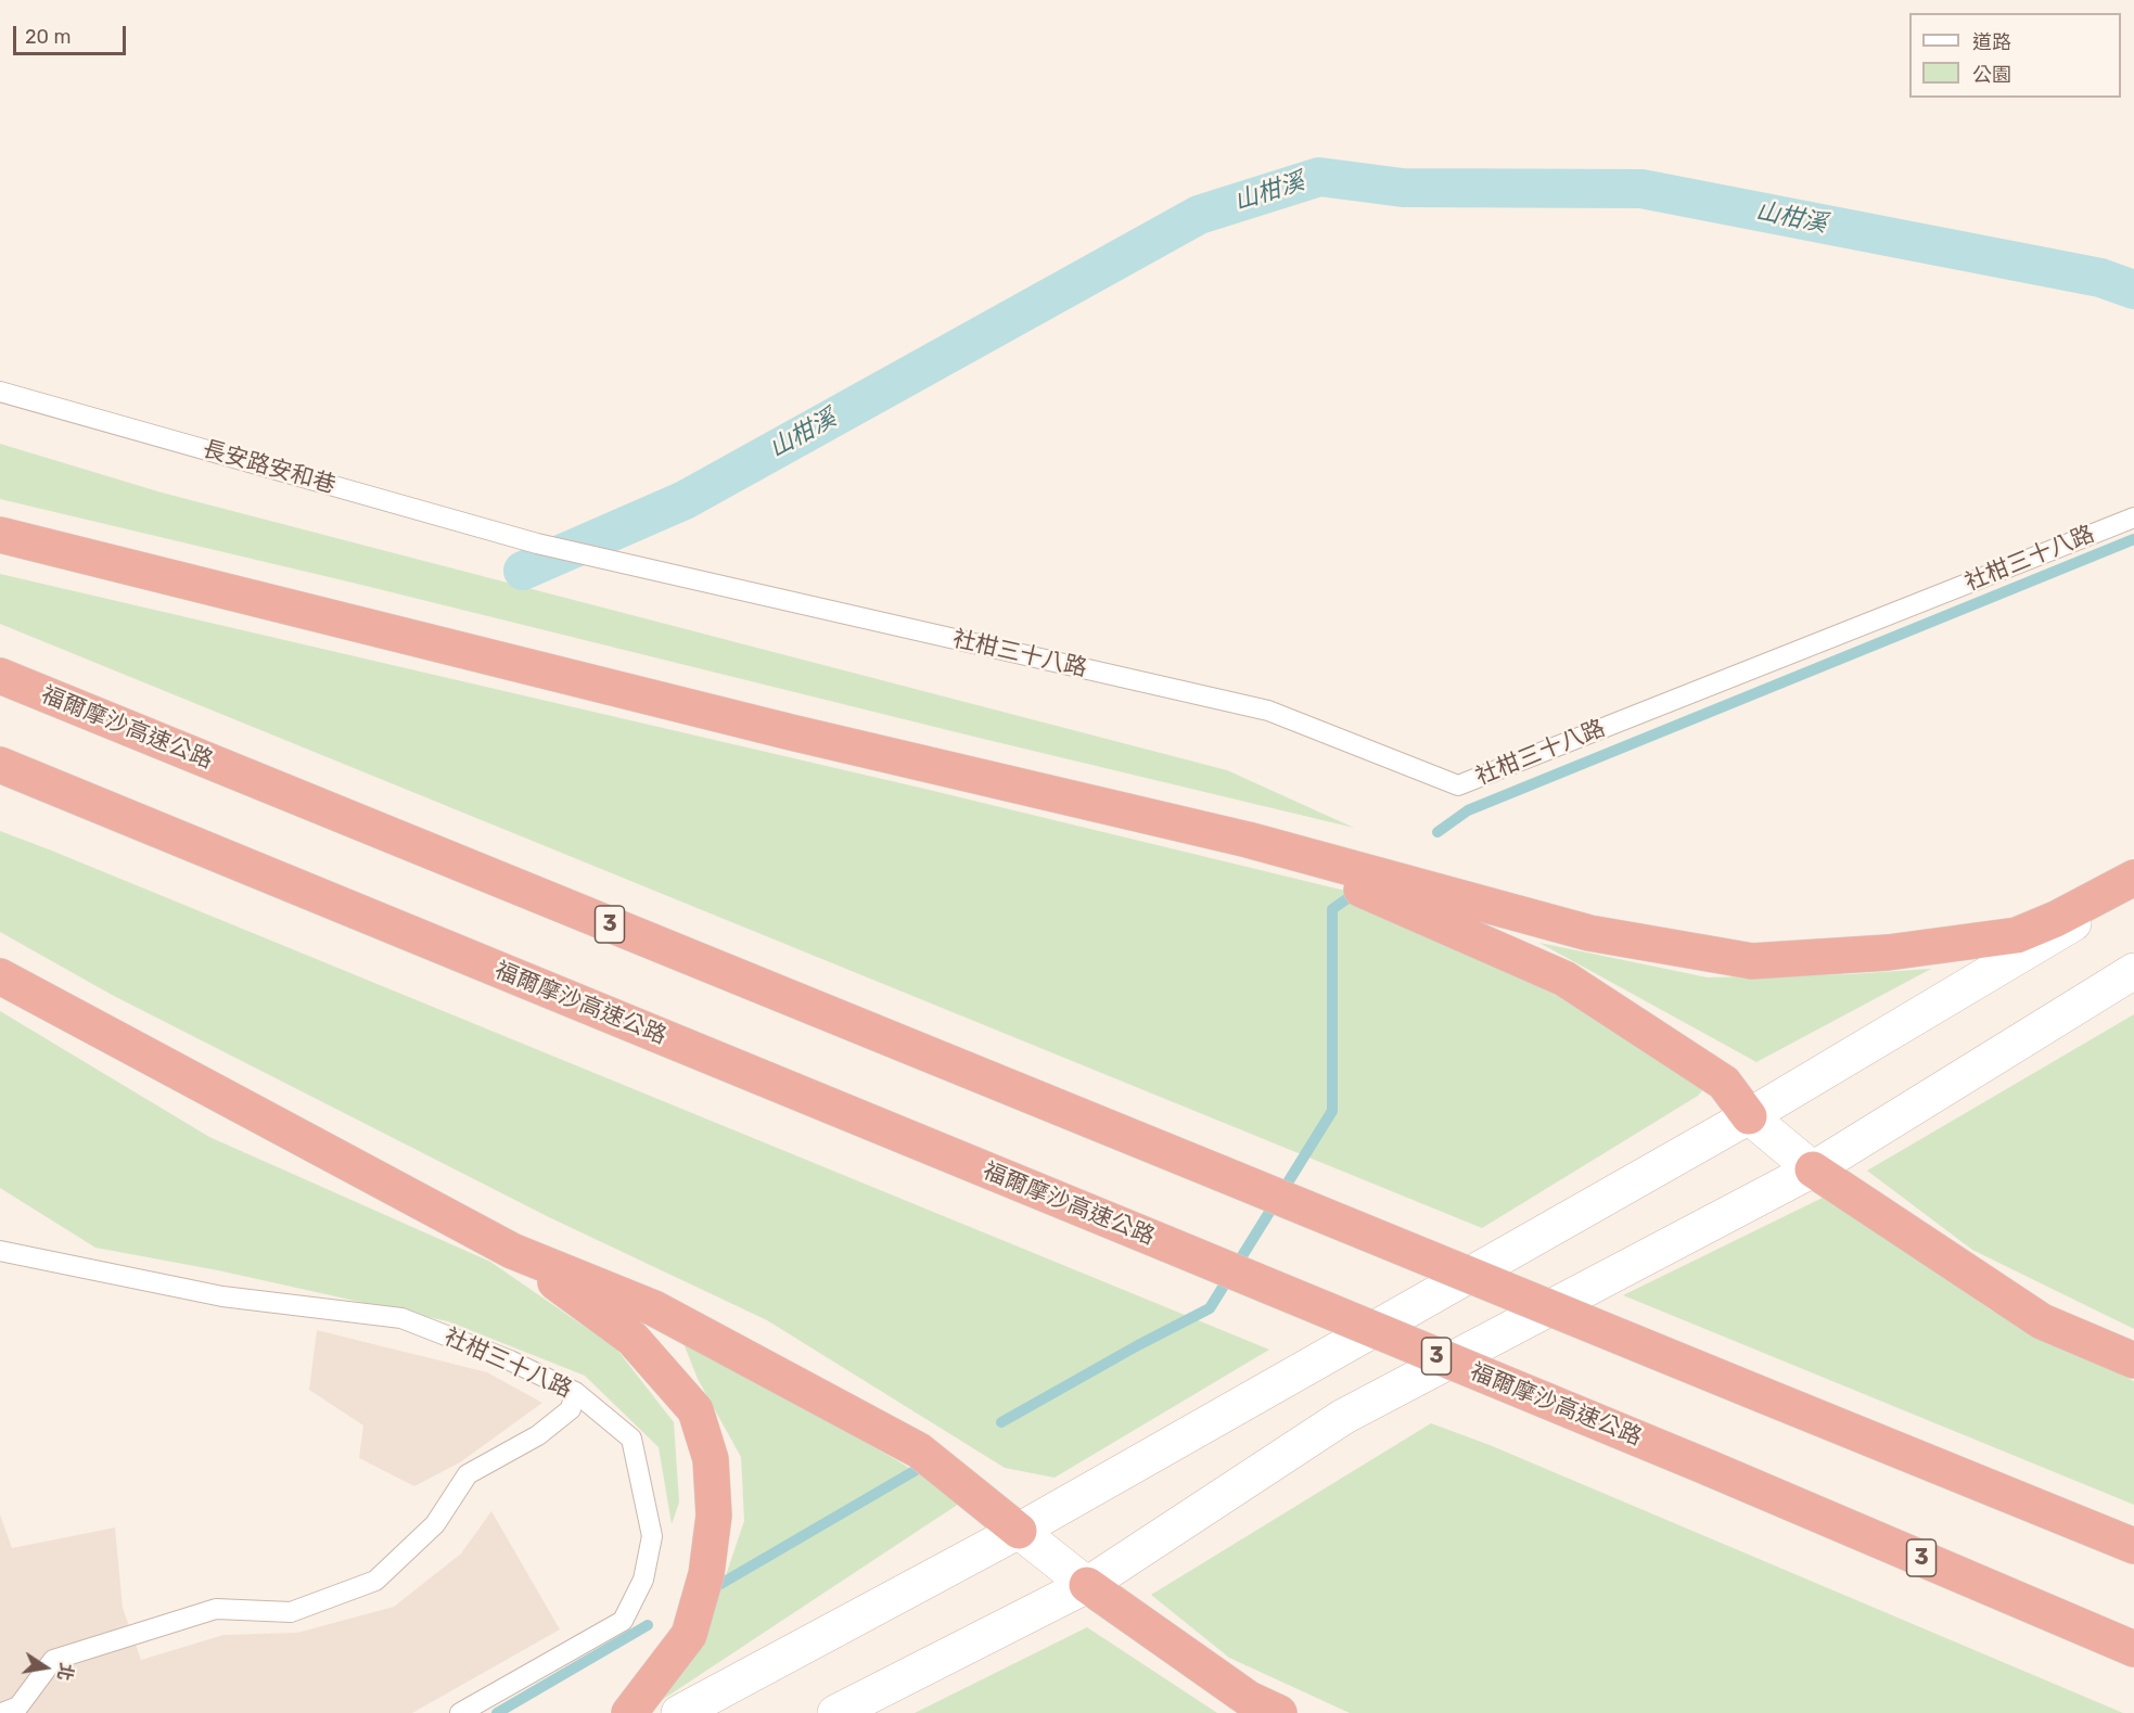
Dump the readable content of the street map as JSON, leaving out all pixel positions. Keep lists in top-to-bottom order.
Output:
{
  "streets": {
    "highway": ["福爾摩沙高速公路", "3"],
    "lane": ["長安路安和巷", "社柑三十八路"]
  },
  "crossings": [
    ["長安路安和巷", "社柑三十八路"]
  ],
  "water": ["山柑溪"],
  "legend": ["道路", "公園"],
  "scale_bar": "20 m",
  "north": "right"
}
